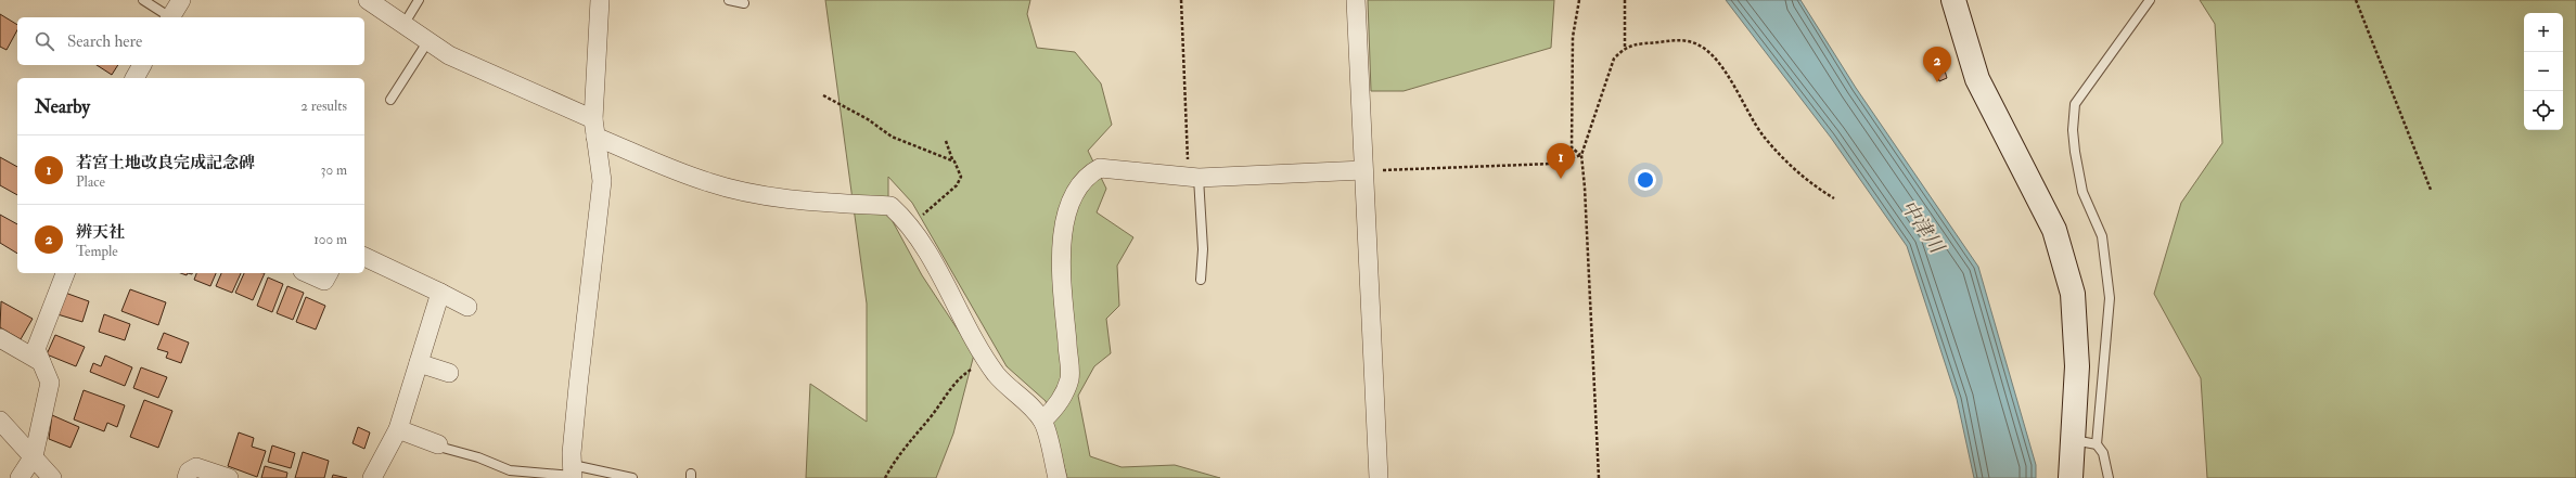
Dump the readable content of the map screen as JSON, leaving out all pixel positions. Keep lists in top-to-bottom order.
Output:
{
  "water": ["中津川"],
  "page": {
    "map_buttons": ["+", "−"],
    "search": "Search here",
    "pins": ["2", "1"],
    "heading": ["Nearby", "2 results"],
    "list": [
      {
        "mark": "1",
        "name": "若宮土地改良完成記念碑",
        "note": "Place",
        "value": "30 m"
      },
      {
        "mark": "2",
        "name": "辨天社",
        "note": "Temple",
        "value": "100 m"
      }
    ]
  }
}
